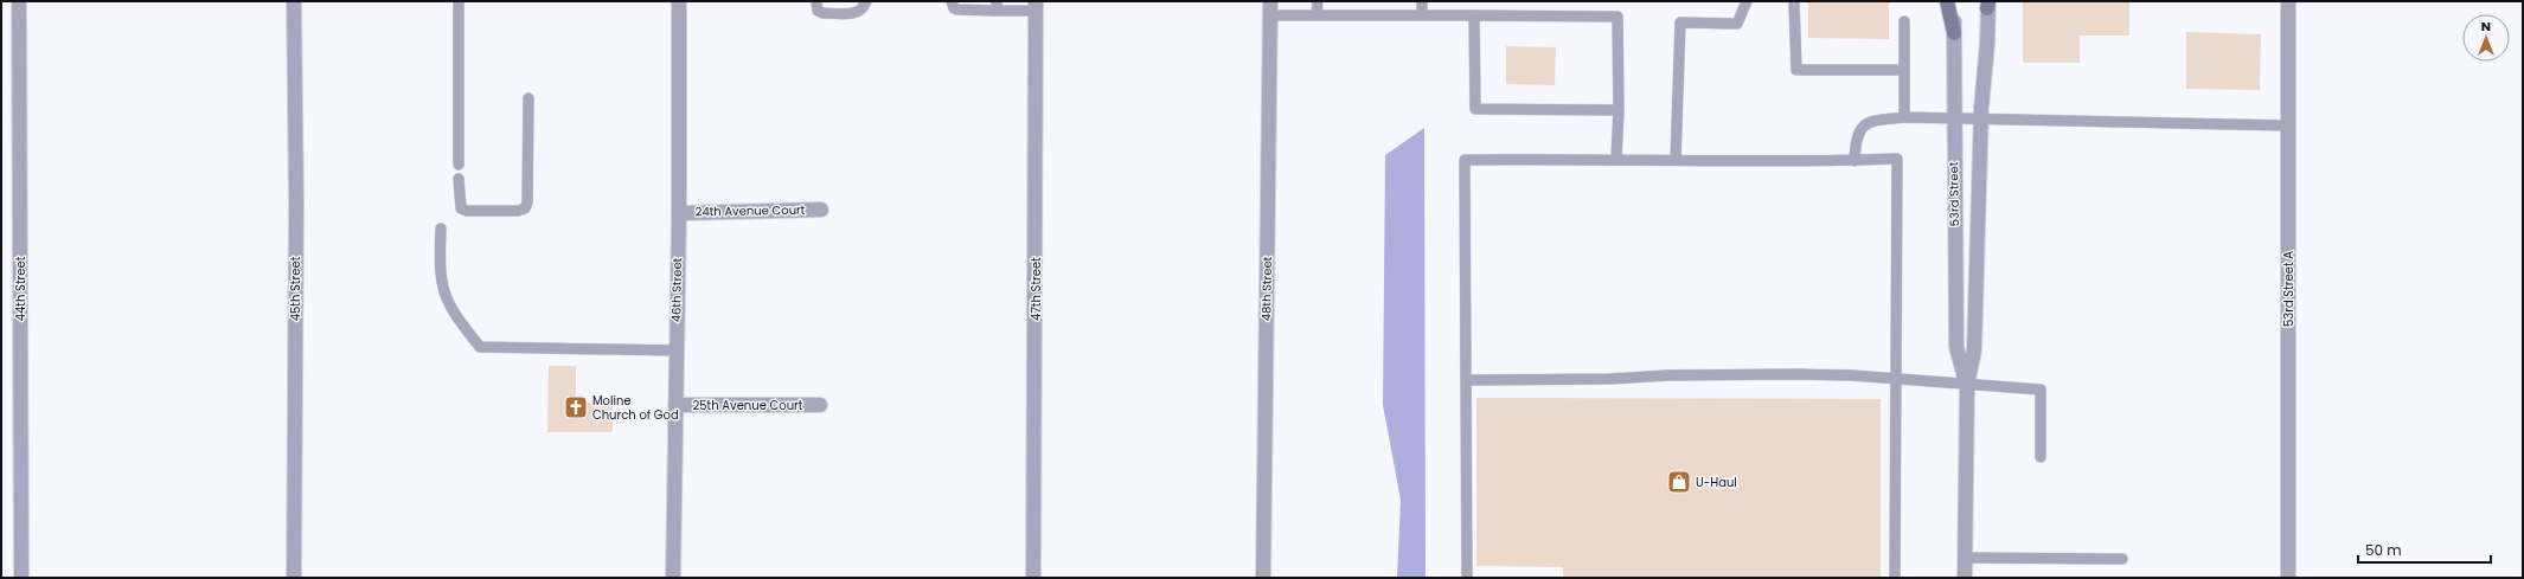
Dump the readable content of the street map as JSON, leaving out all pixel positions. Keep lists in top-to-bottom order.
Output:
{
  "streets": {
    "street": [
      "53rd Street",
      "24th Avenue Court",
      "44th Street",
      "45th Street",
      "47th Street",
      "48th Street",
      "53rd Street A",
      "46th Street",
      "25th Avenue Court"
    ]
  },
  "crossings": [
    ["24th Avenue Court", "46th Street"],
    ["46th Street", "25th Avenue Court"]
  ],
  "places": {
    "church": ["Moline Church of God"],
    "shop": ["U-Haul"]
  },
  "scale_bar": "50 m",
  "north": "top"
}
